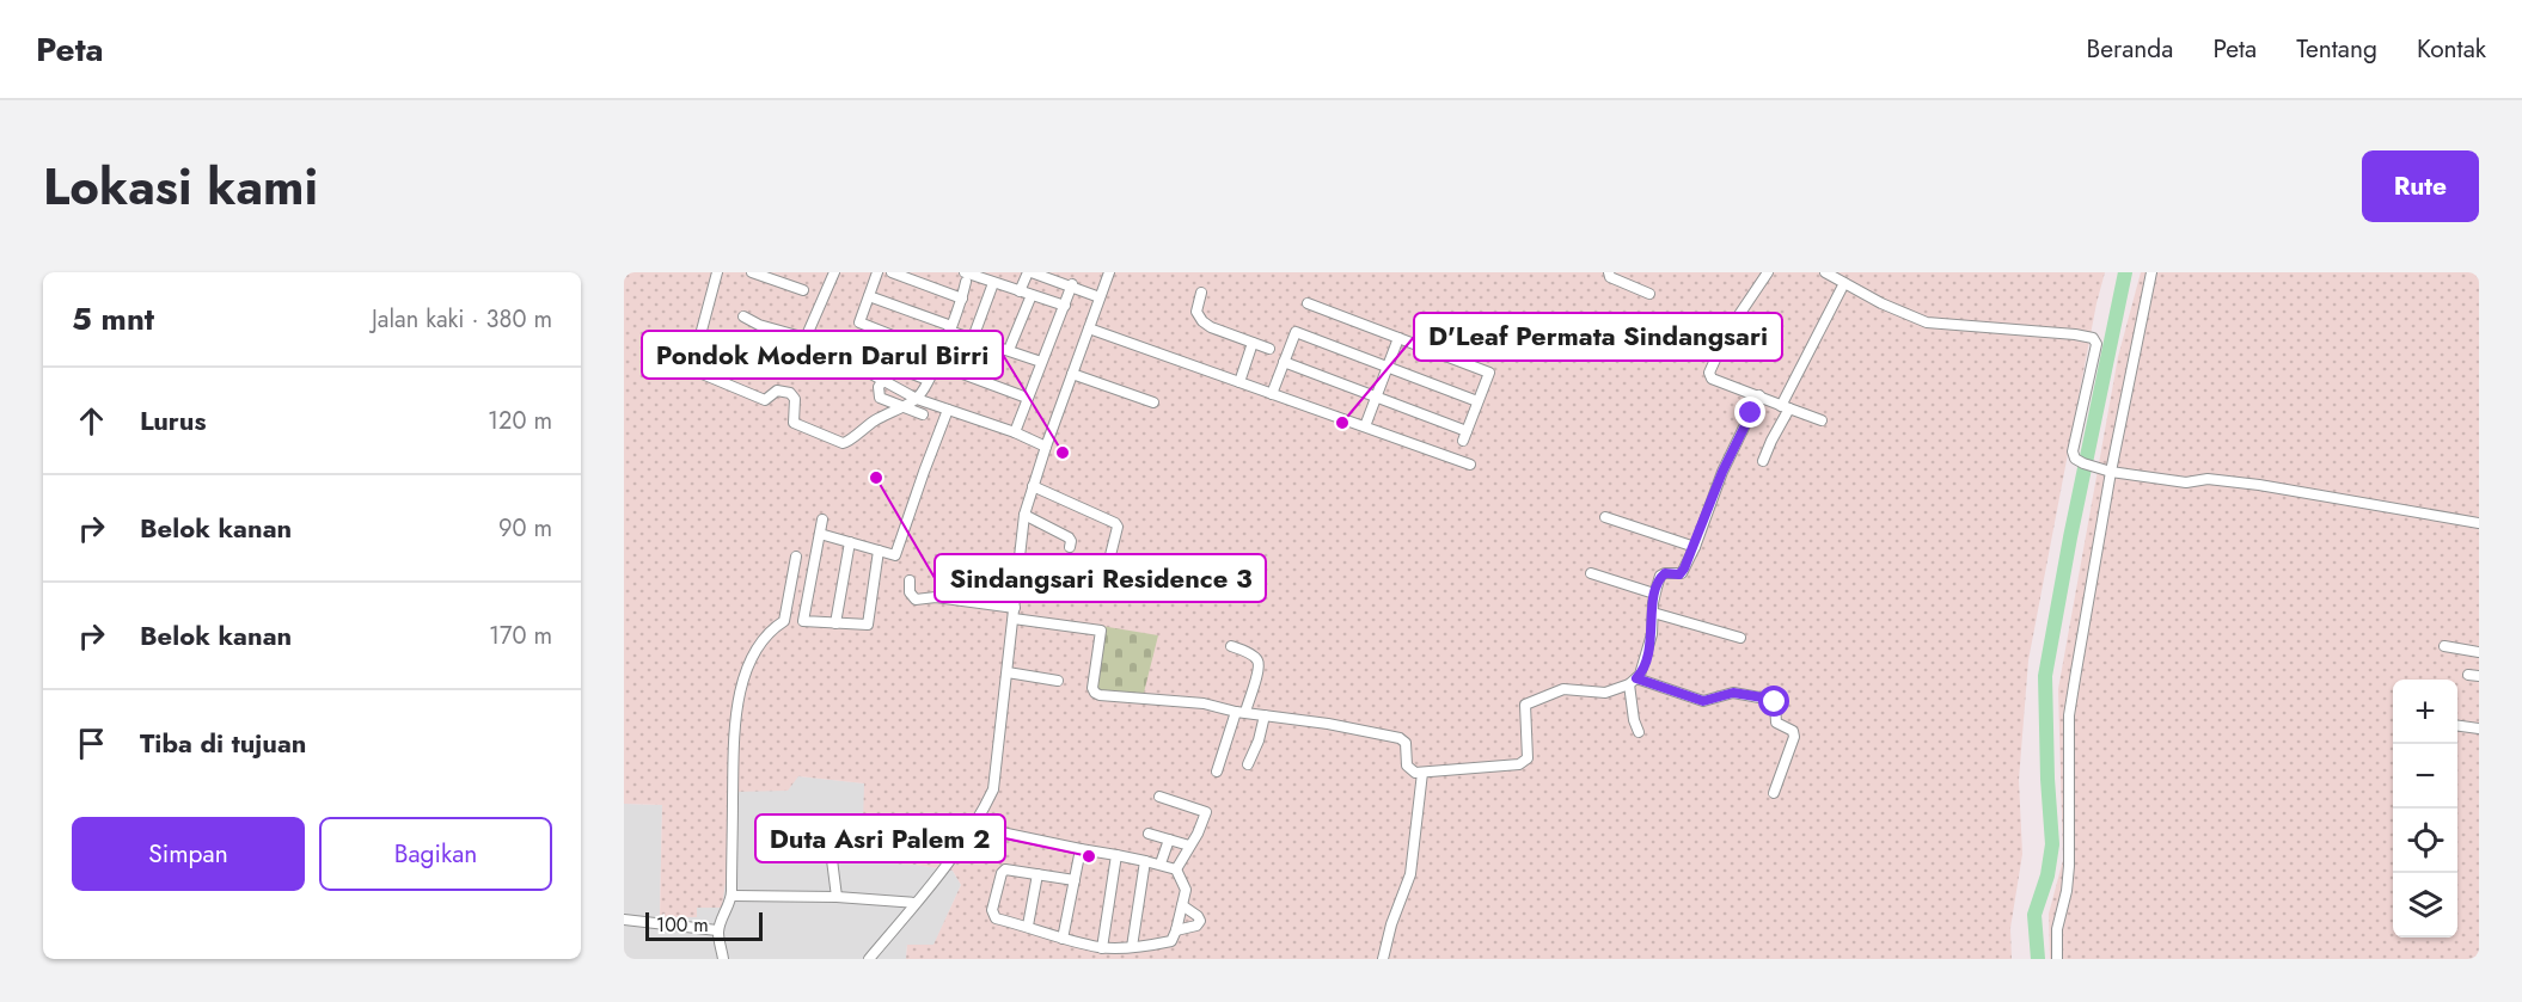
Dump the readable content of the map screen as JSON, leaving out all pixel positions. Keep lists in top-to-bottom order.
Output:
{
  "places": [
    "D'Leaf Permata Sindangsari",
    "Pondok Modern Darul Birri",
    "Sindangsari Residence 3",
    "Duta Asri Palem 2"
  ],
  "scale_bar": "100 m",
  "page": {
    "header": "Peta",
    "nav": [
      "Beranda",
      "Peta",
      "Tentang",
      "Kontak"
    ],
    "title": "Lokasi kami",
    "buttons": [
      "Rute",
      ["Simpan", "Bagikan"]
    ],
    "heading": ["5 mnt", "Jalan kaki · 380 m"],
    "list": [
      ["Lurus", "120 m"],
      ["Belok kanan", "90 m"],
      ["Belok kanan", "170 m"],
      "Tiba di tujuan"
    ],
    "map_buttons": ["+", "−"],
    "scale": "100 m"
  }
}
